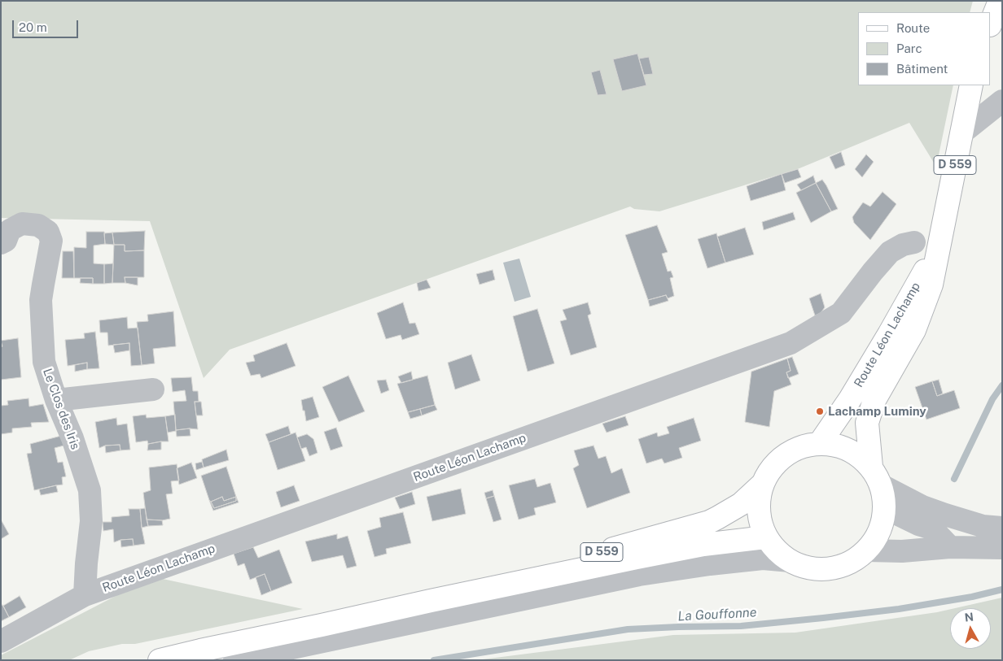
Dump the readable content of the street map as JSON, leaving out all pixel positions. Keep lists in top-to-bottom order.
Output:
{
  "streets": {
    "main road": ["D 559", "Route Léon Lachamp"],
    "street": ["Le Clos des Iris"]
  },
  "crossings": [
    ["D 559", "Route Léon Lachamp"],
    ["Route Léon Lachamp", "Le Clos des Iris"]
  ],
  "water": ["La Gouffonne"],
  "places": ["Lachamp Luminy"],
  "legend": ["Route", "Parc", "Bâtiment"],
  "scale_bar": "20 m",
  "north": "top"
}
